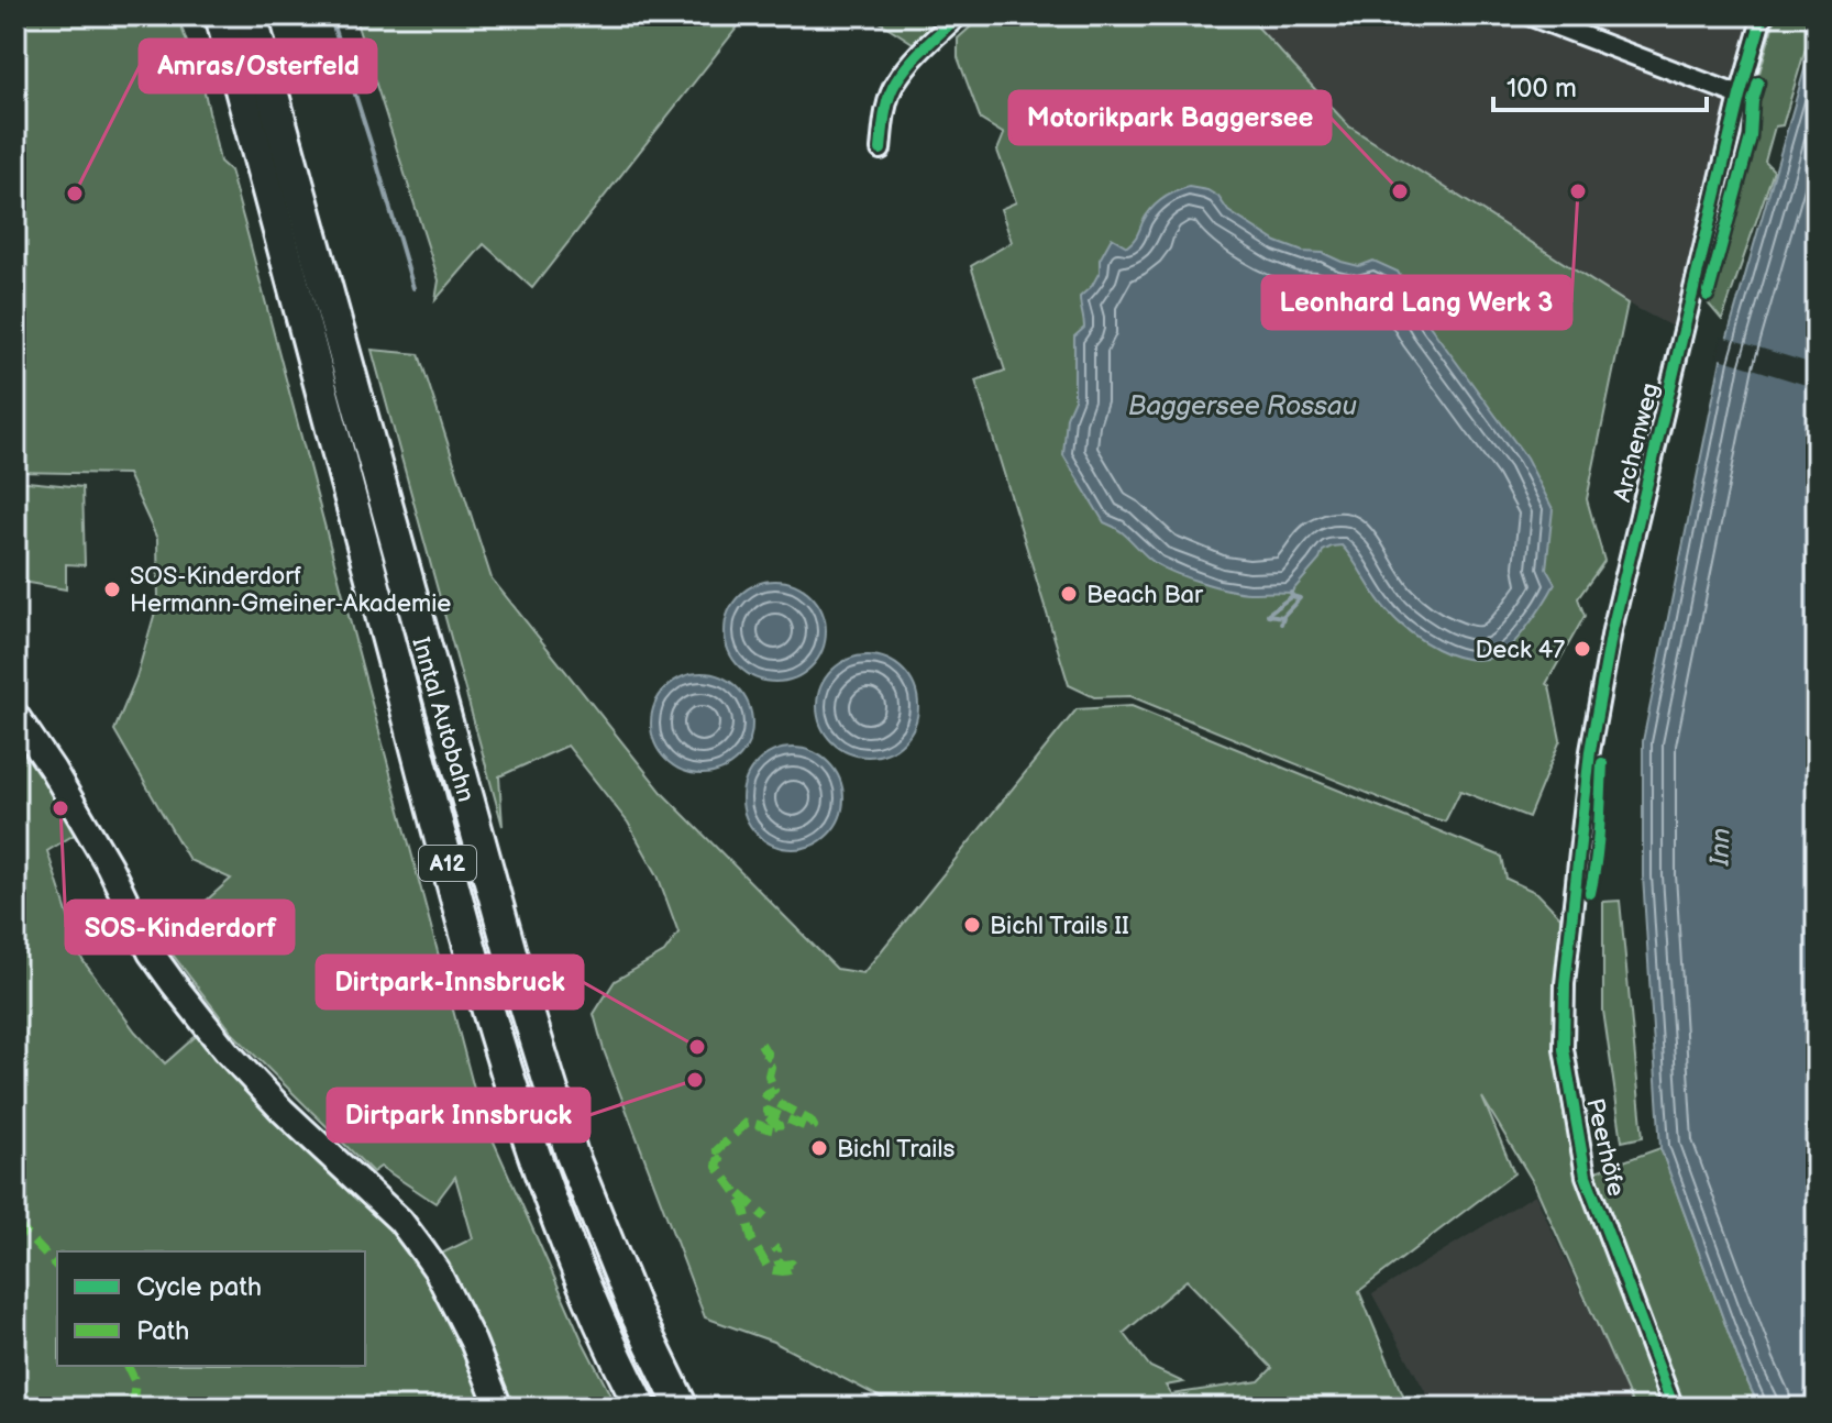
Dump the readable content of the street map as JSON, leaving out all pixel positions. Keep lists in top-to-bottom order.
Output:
{
  "streets": {
    "highway": ["Inntal Autobahn", "A12"],
    "street": ["Archenweg", "Peerhöfe"]
  },
  "crossings": [
    ["Archenweg", "Peerhöfe"]
  ],
  "water": ["Baggersee Rossau", "Inn"],
  "places": [
    "Motorikpark Baggersee",
    "Leonhard Lang Werk 3",
    "Amras/Osterfeld",
    "SOS-Kinderdorf Hermann-Gmeiner-Akademie",
    "Beach Bar",
    "Deck 47",
    "SOS-Kinderdorf",
    "Bichl Trails II",
    "Dirtpark-Innsbruck",
    "Dirtpark Innsbruck",
    "Bichl Trails"
  ],
  "legend": ["Cycle path", "Path"],
  "scale_bar": "100 m"
}
